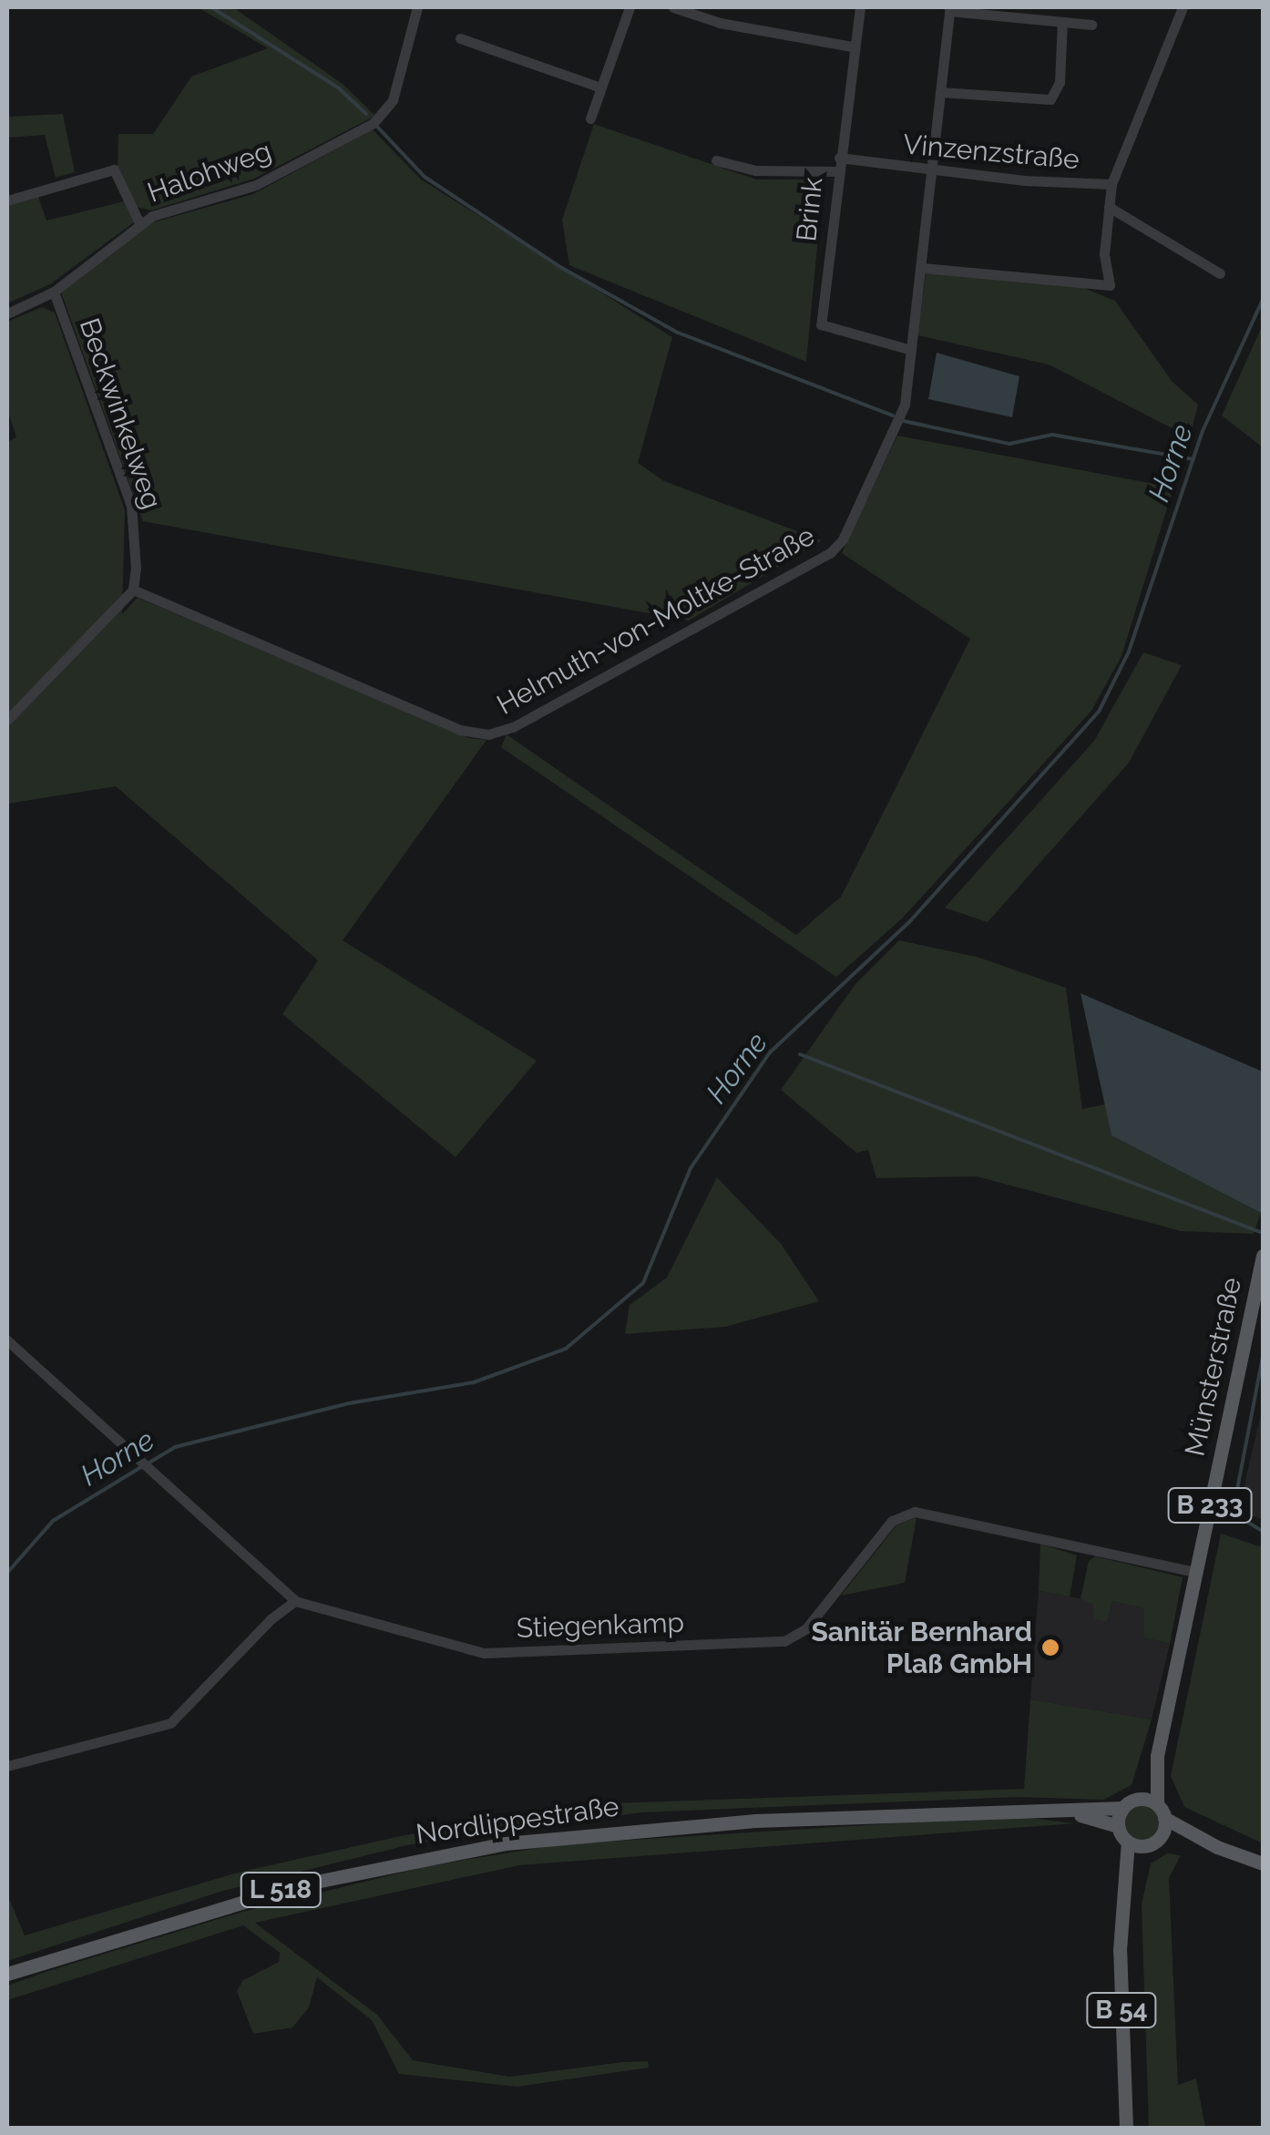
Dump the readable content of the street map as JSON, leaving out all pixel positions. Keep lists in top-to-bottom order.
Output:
{
  "streets": {
    "main road": [
      "Münsterstraße",
      "B 233",
      "Nordlippestraße",
      "L 518",
      "B 54"
    ],
    "street": [
      "Vinzenzstraße",
      "Halohweg",
      "Brink",
      "Beckwinkelweg",
      "Helmuth-von-Moltke-Straße",
      "Stiegenkamp"
    ]
  },
  "crossings": [
    ["Vinzenzstraße", "Brink"],
    ["Vinzenzstraße", "Helmuth-von-Moltke-Straße"],
    ["Halohweg", "Beckwinkelweg"],
    ["Brink", "Helmuth-von-Moltke-Straße"],
    ["Beckwinkelweg", "Helmuth-von-Moltke-Straße"],
    ["Münsterstraße", "Stiegenkamp"],
    ["Münsterstraße", "Nordlippestraße"],
    ["Münsterstraße", "B 54"],
    ["Nordlippestraße", "B 54"]
  ],
  "water": ["Horne"],
  "places": ["Sanitär Bernhard Plaß GmbH"]
}
